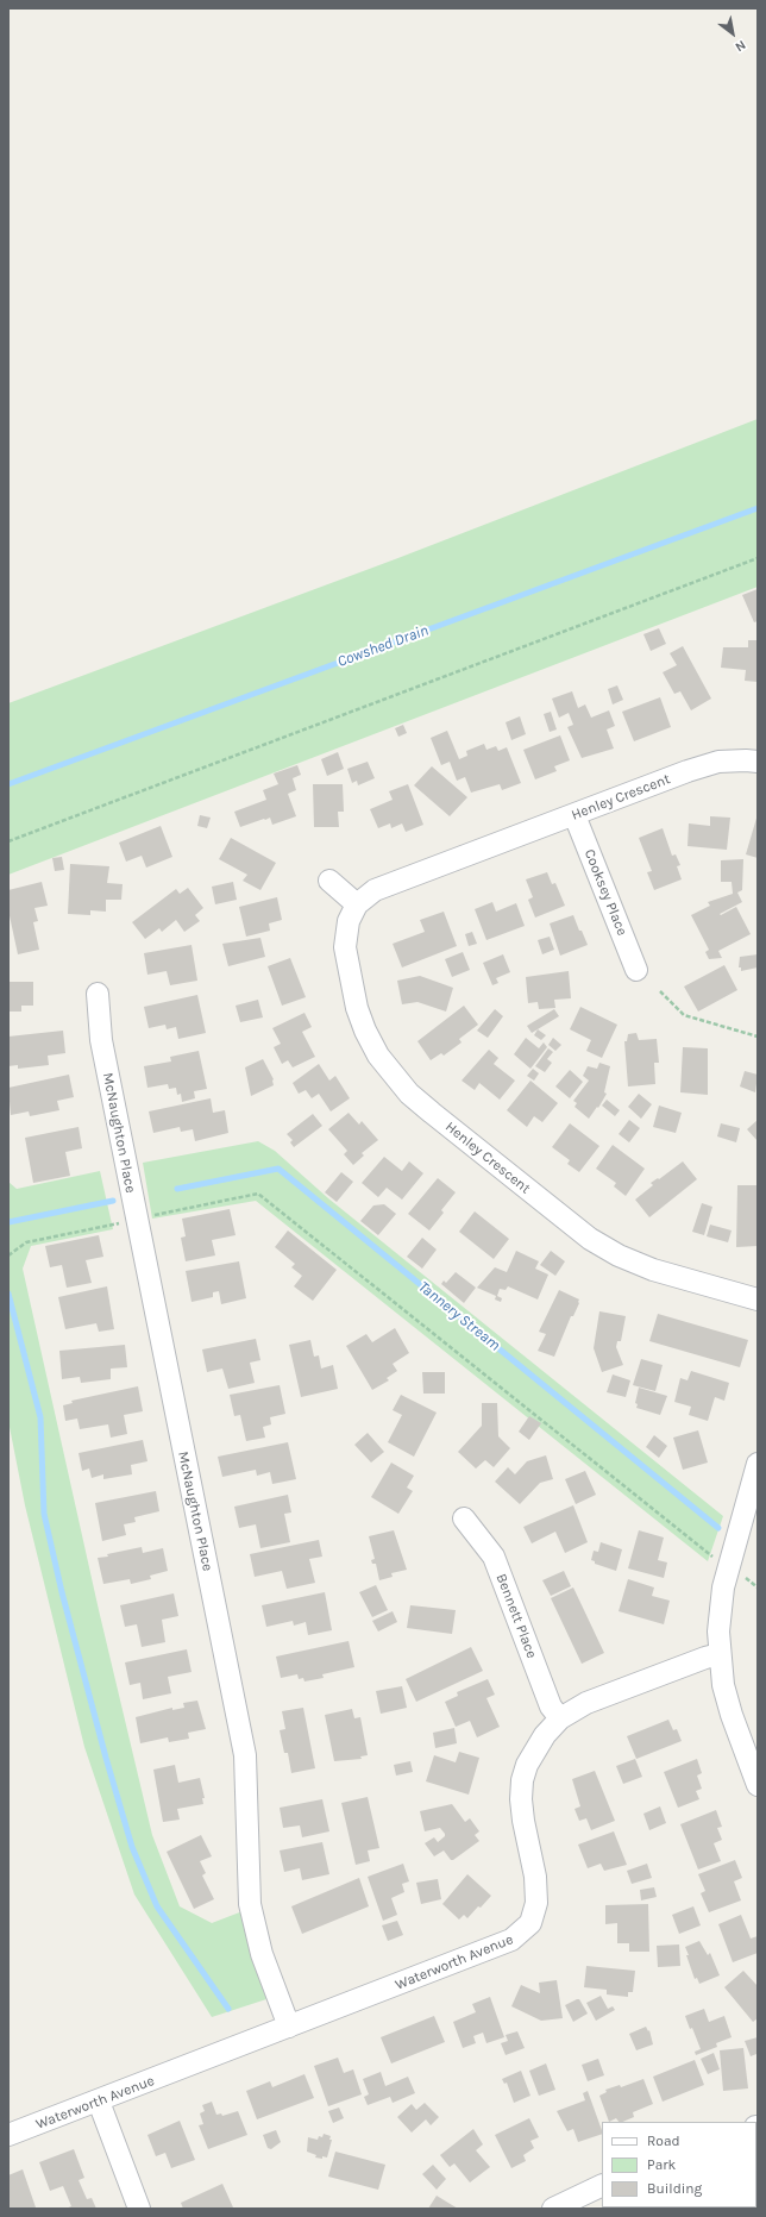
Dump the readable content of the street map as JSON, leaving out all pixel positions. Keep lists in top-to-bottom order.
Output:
{
  "streets": {
    "street": [
      "Henley Crescent",
      "Cooksey Place",
      "McNaughton Place",
      "Bennett Place",
      "Waterworth Avenue"
    ]
  },
  "crossings": [
    ["Henley Crescent", "Cooksey Place"],
    ["McNaughton Place", "Waterworth Avenue"],
    ["Bennett Place", "Waterworth Avenue"]
  ],
  "water": ["Cowshed Drain", "Tannery Stream"],
  "legend": ["Road", "Park", "Building"],
  "north": "bottom right"
}
